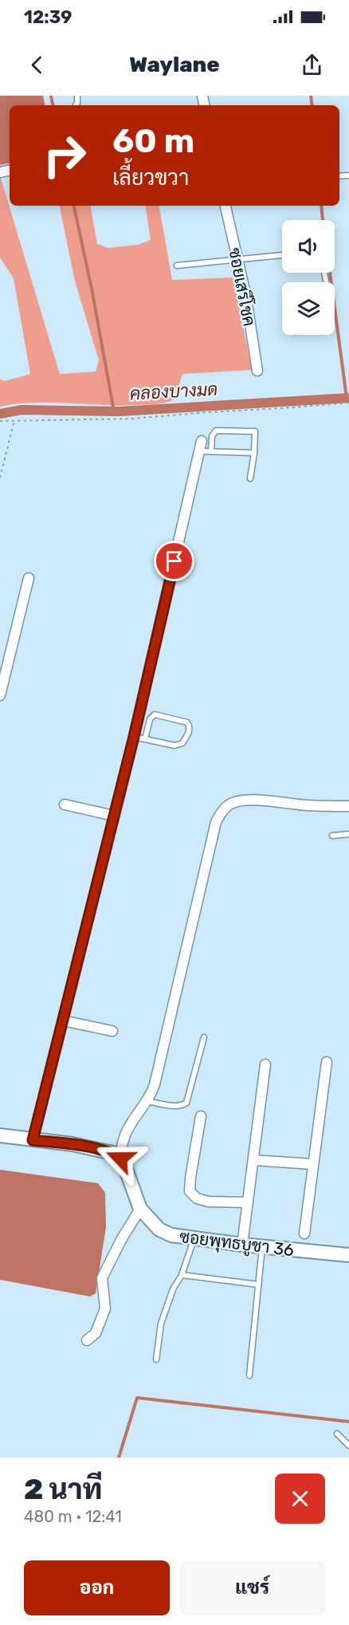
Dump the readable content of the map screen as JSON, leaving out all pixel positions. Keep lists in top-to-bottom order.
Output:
{
  "streets": {
    "street": ["ซอยเสรีโชค", "ซอยพุทธบูชา 36"]
  },
  "water": ["คลองบางมด"],
  "page": {
    "status": "12:39",
    "header": "Waylane",
    "turn": ["60 m", "เลี้ยวขวา"],
    "heading": ["2 นาที", "480 m · 12:41"],
    "buttons": ["ออก", "แชร์"]
  }
}
